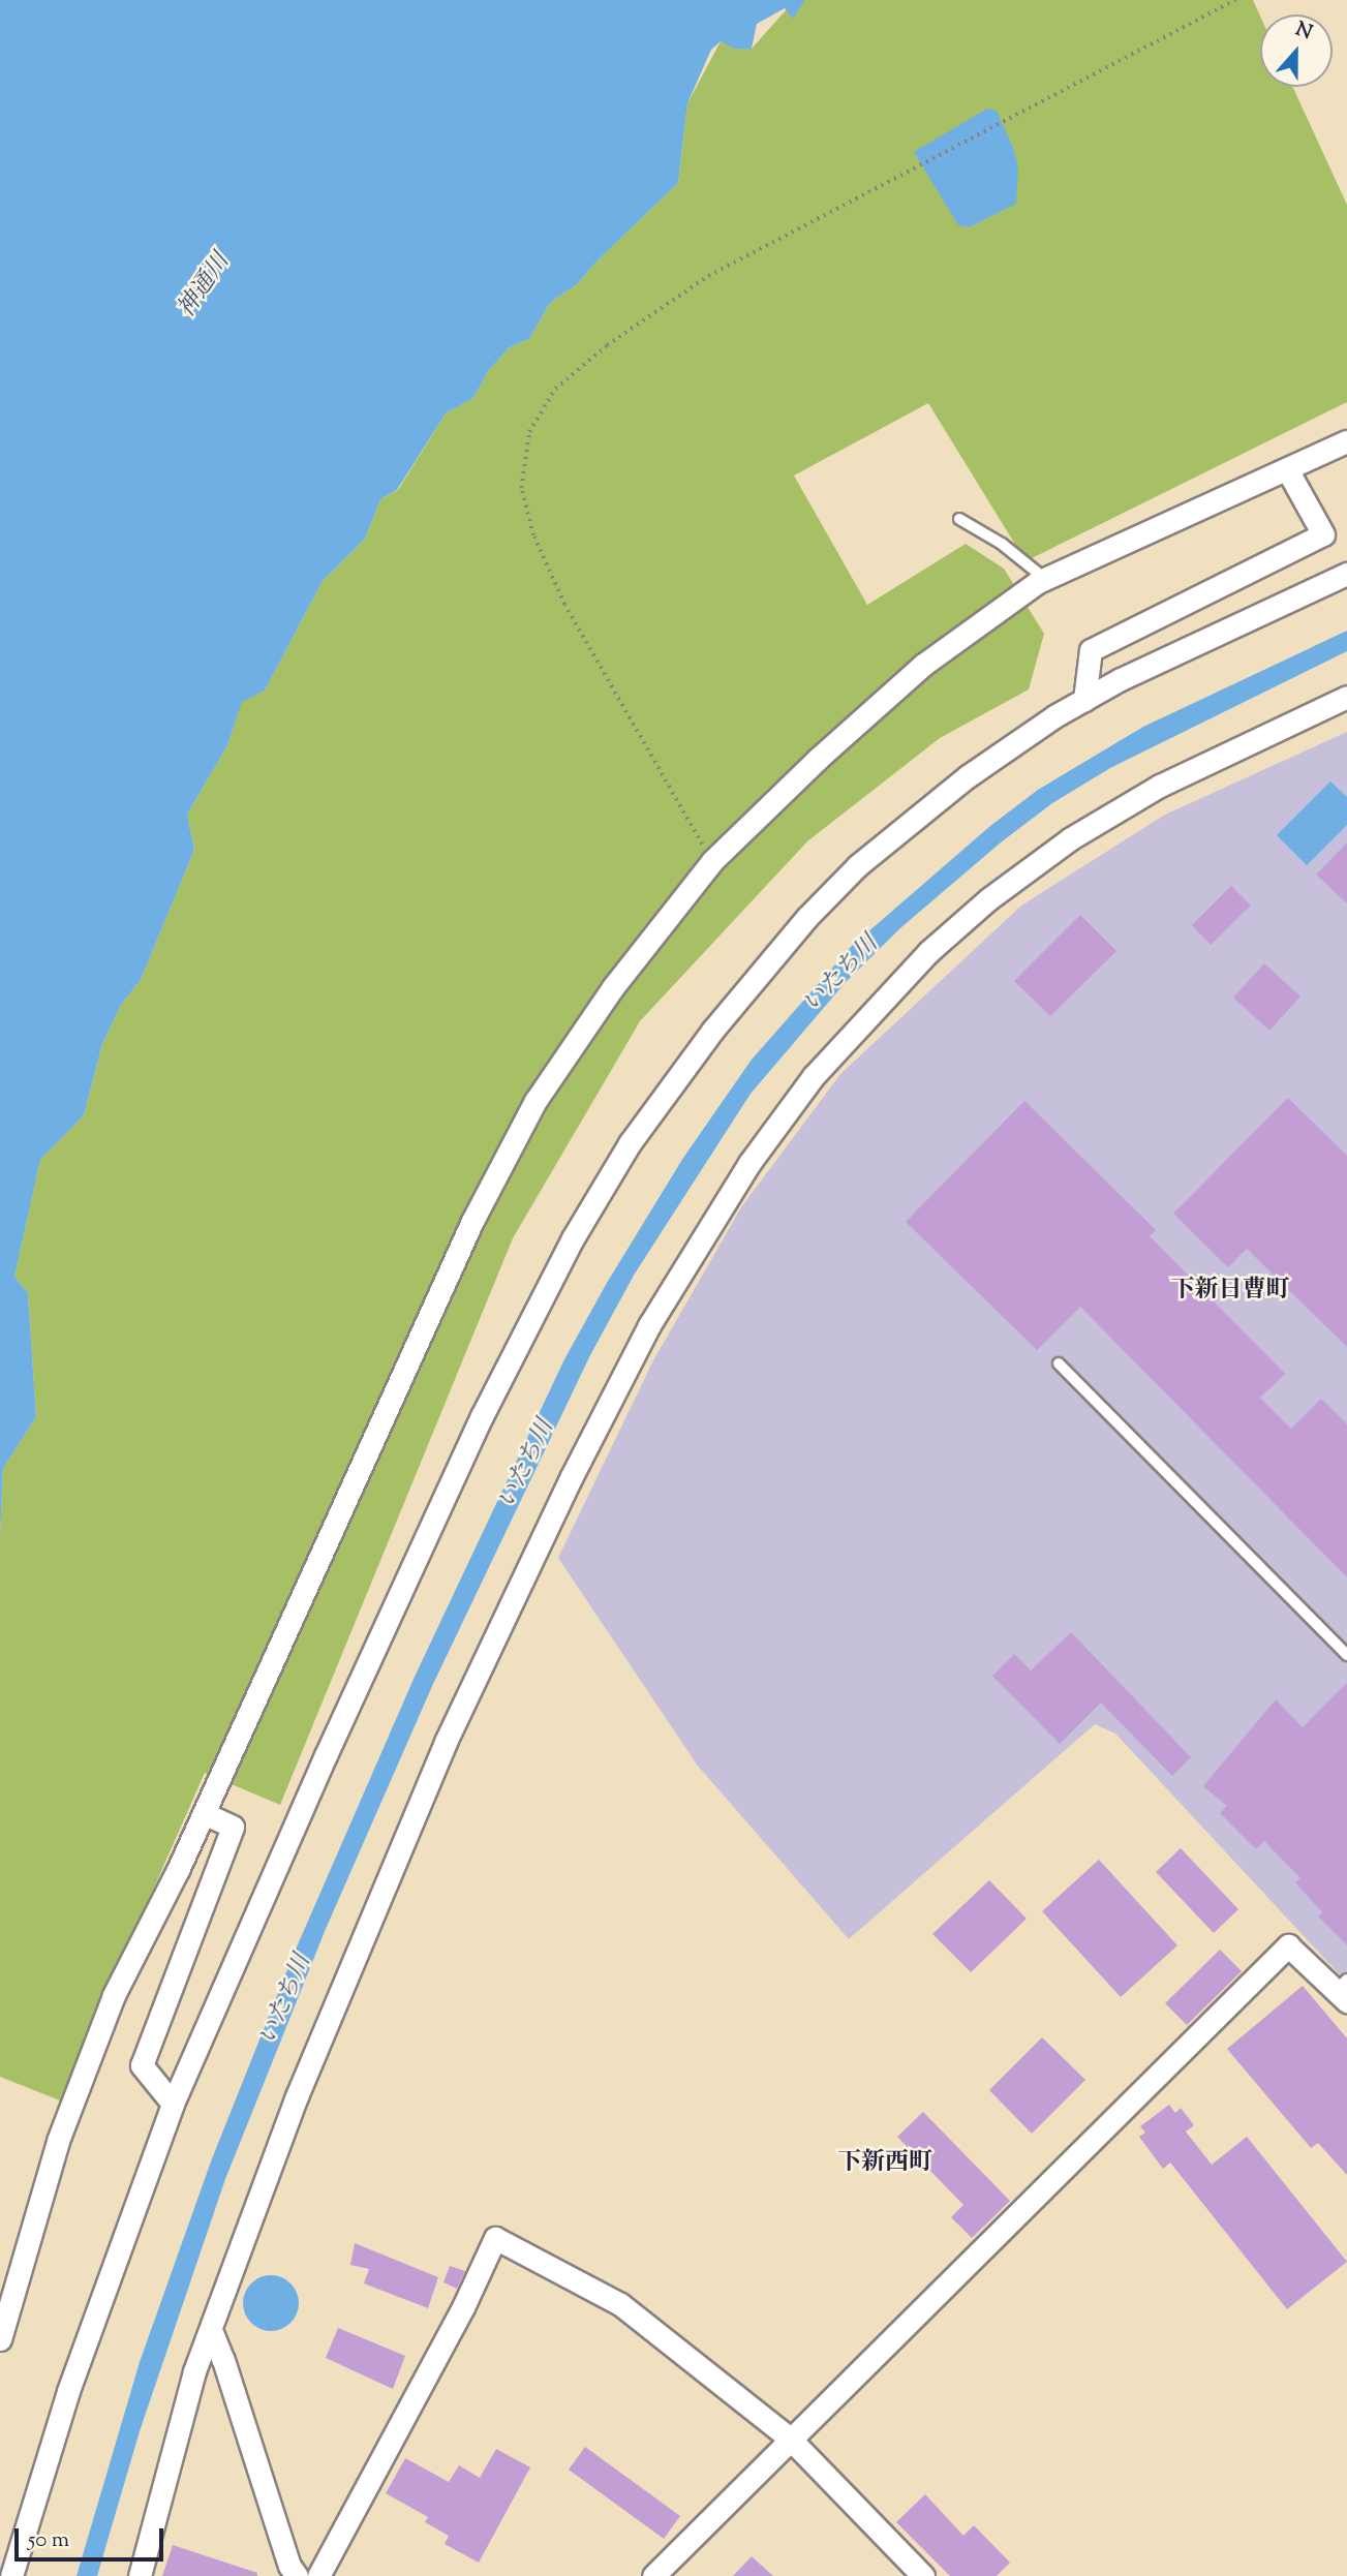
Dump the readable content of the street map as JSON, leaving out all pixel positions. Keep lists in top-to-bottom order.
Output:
{
  "districts": ["下新日曹町", "下新西町"],
  "water": ["神通川", "いたち川"],
  "scale_bar": "50 m",
  "north": "top"
}
